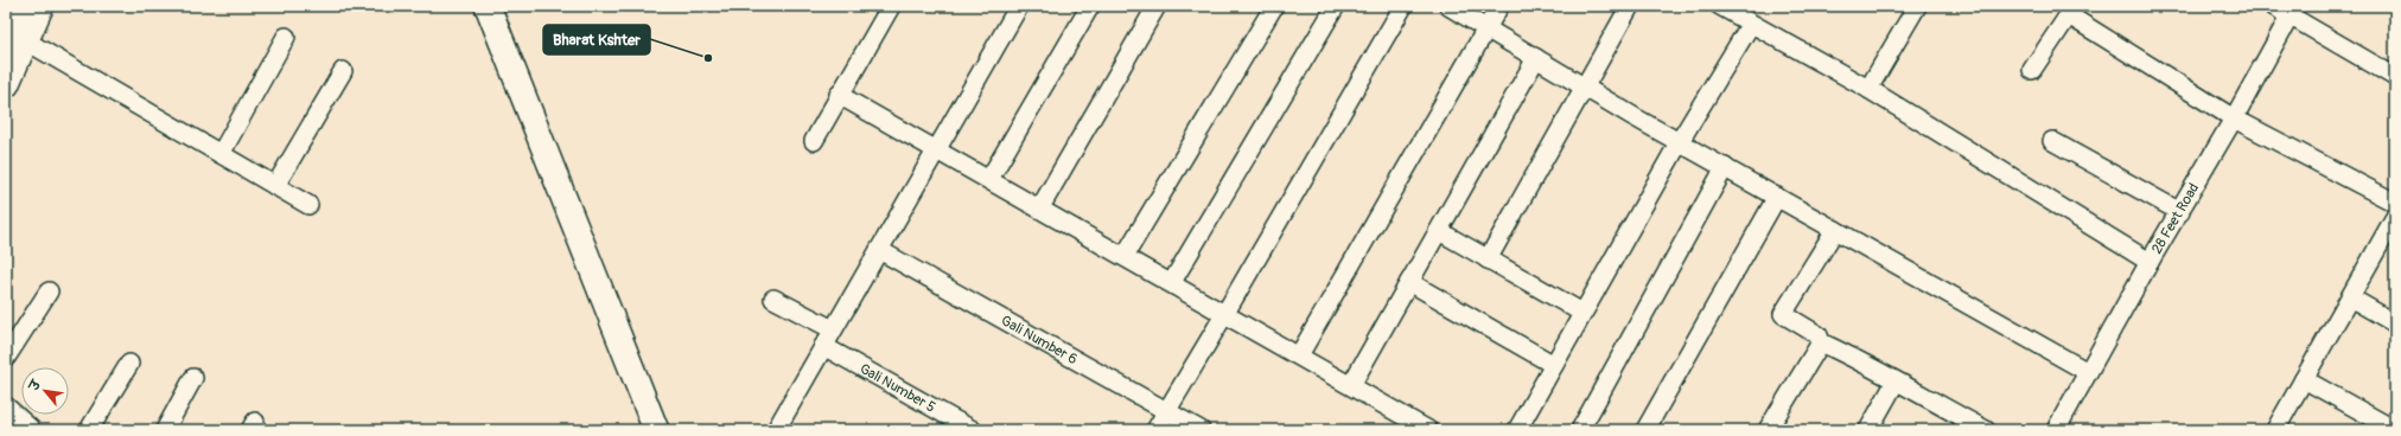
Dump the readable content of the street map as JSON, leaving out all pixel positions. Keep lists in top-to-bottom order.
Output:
{
  "streets": {
    "street": ["28 Feet Road", "Gali Number 6", "Gali Number 5"]
  },
  "places": ["Bharat Kshter"],
  "north": "top left"
}
